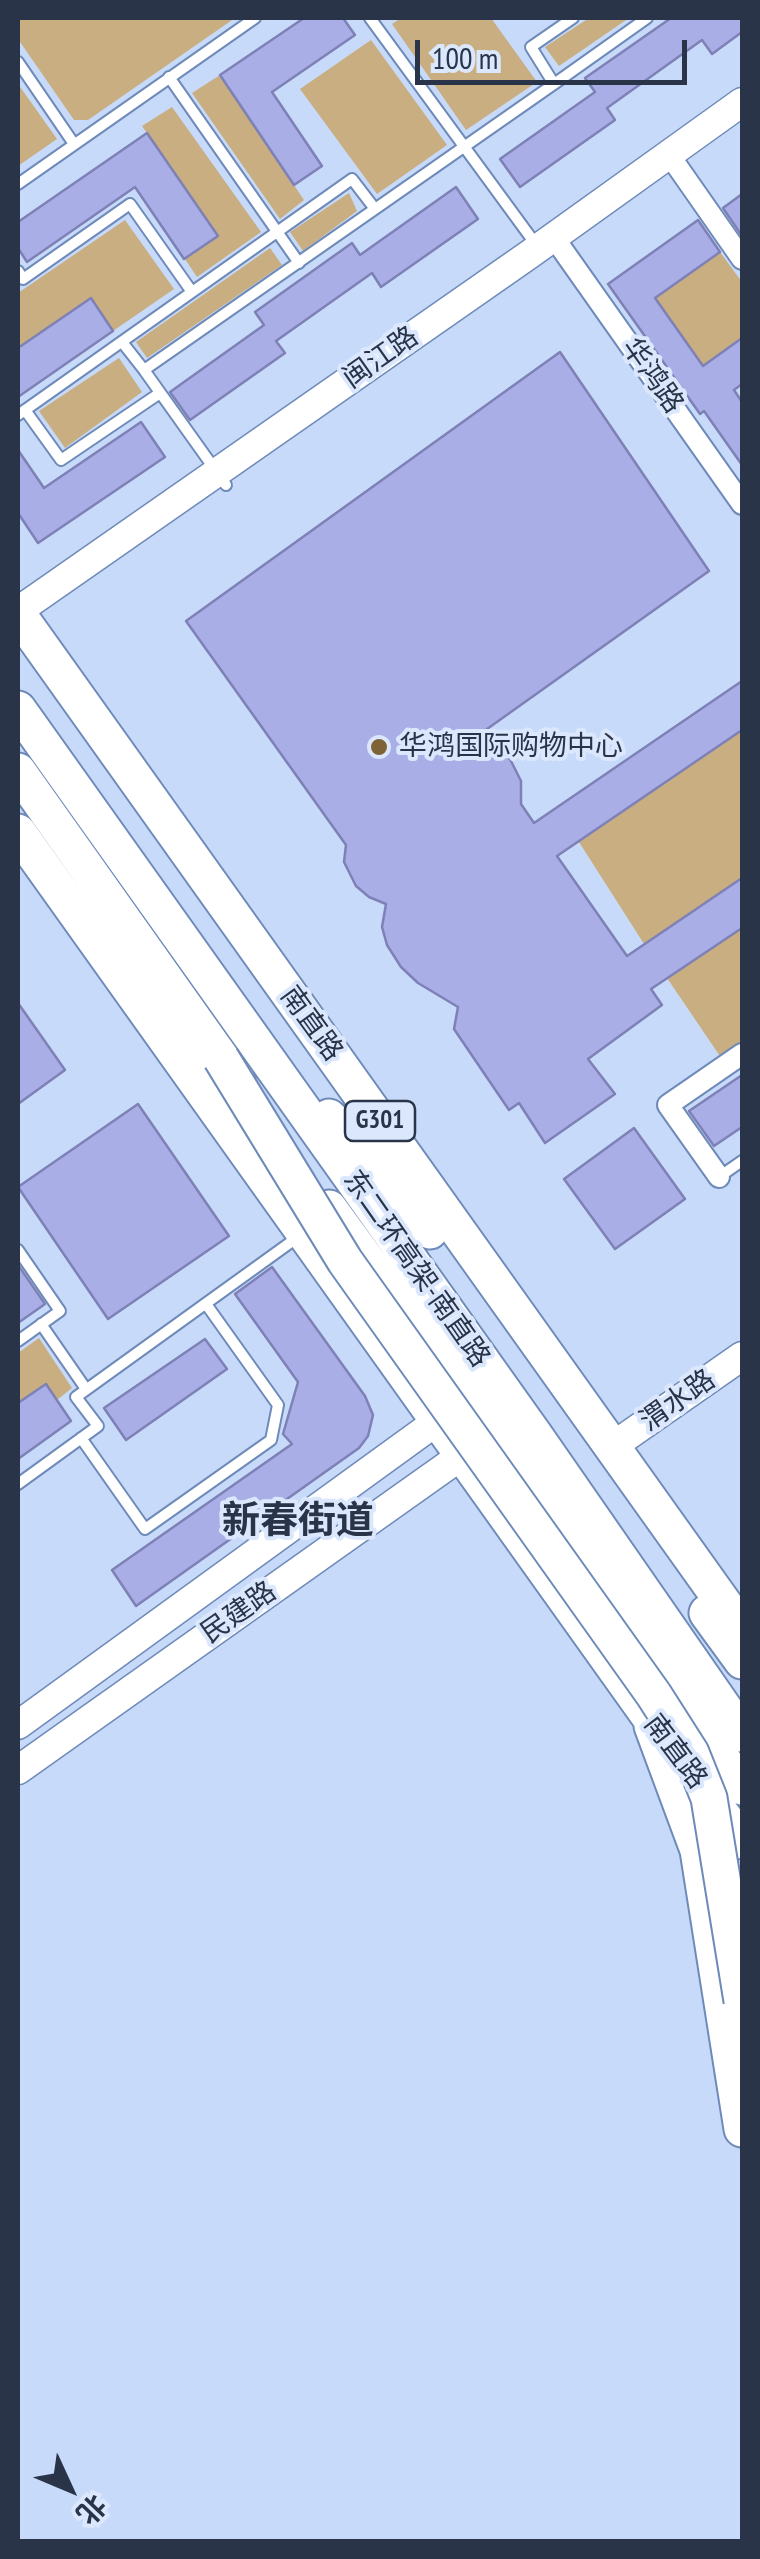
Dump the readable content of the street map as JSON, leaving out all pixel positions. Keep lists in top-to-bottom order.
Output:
{
  "streets": {
    "highway": ["南直路", "G301", "东二环高架-南直路"],
    "street": [
      "闽江路",
      "华鸿路",
      "渭水路",
      "民建路"
    ]
  },
  "crossings": [
    ["闽江路", "华鸿路"],
    ["闽江路", "南直路"],
    ["南直路", "渭水路"],
    ["南直路", "民建路"]
  ],
  "districts": ["新春街道"],
  "places": ["华鸿国际购物中心"],
  "scale_bar": "100 m",
  "north": "bottom right"
}
